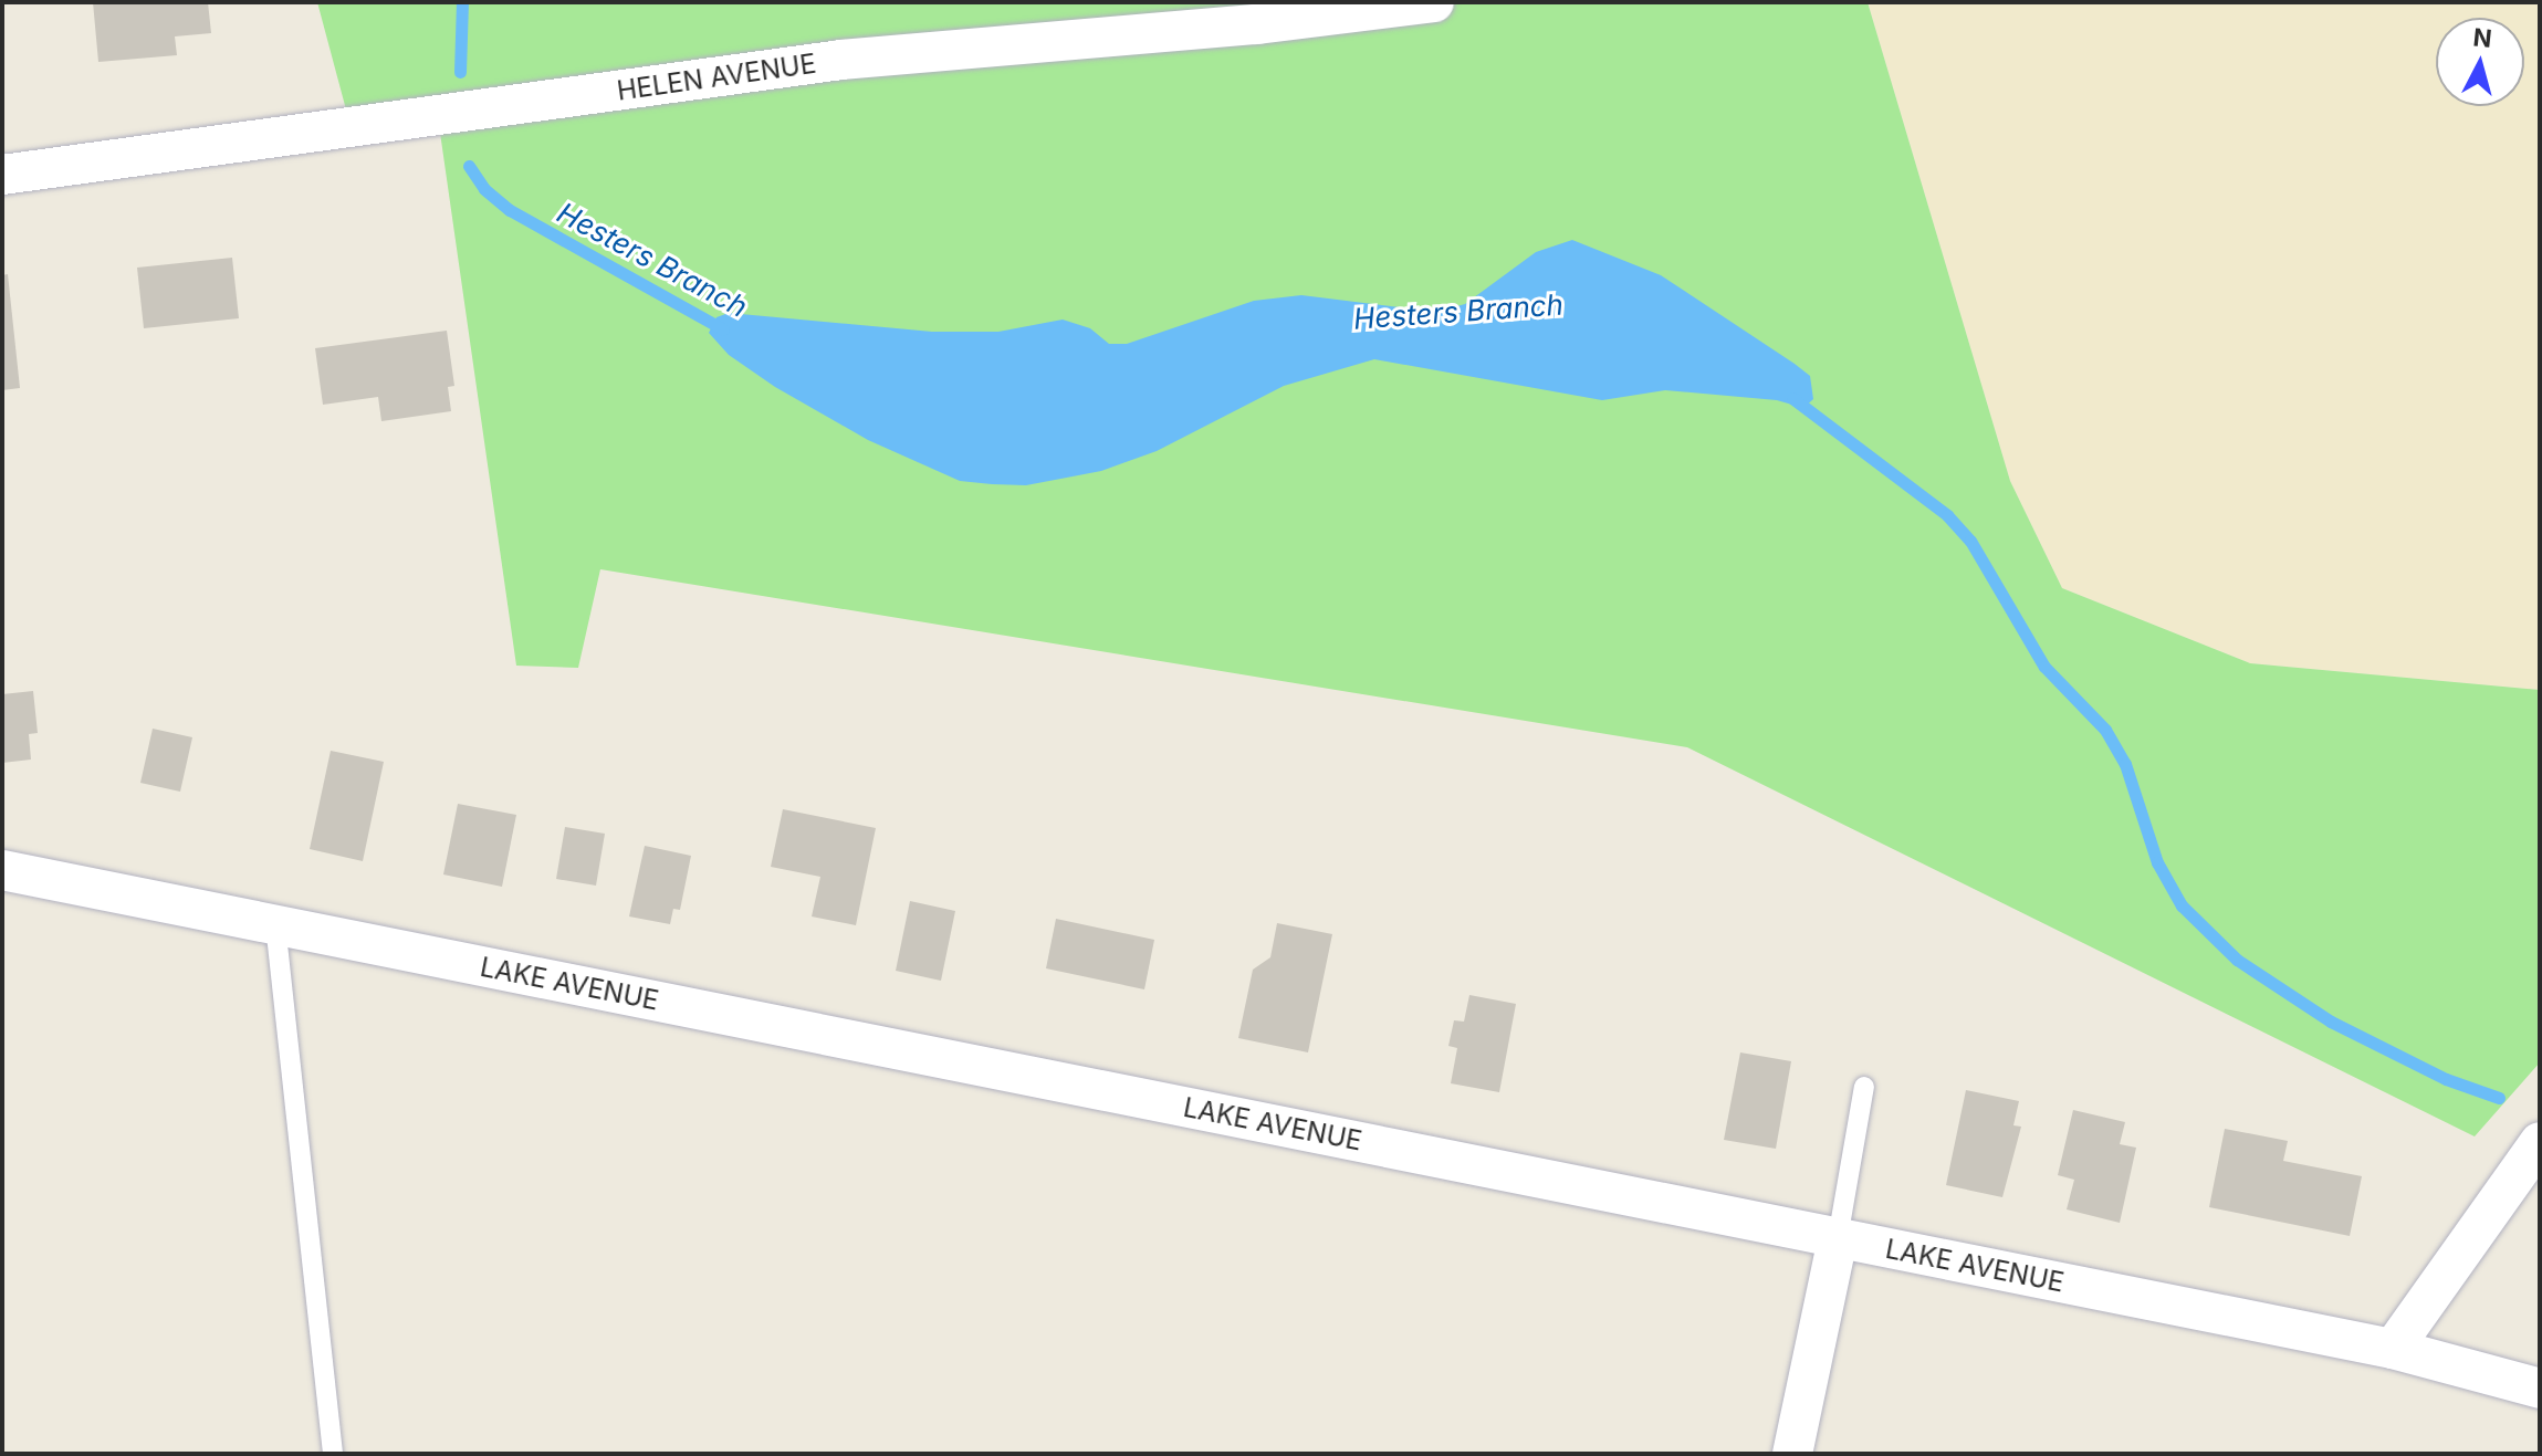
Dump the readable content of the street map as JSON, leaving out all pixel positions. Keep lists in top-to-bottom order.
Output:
{
  "streets": {
    "street": ["HELEN AVENUE", "LAKE AVENUE"]
  },
  "water": ["Hesters Branch"],
  "north": "top"
}
